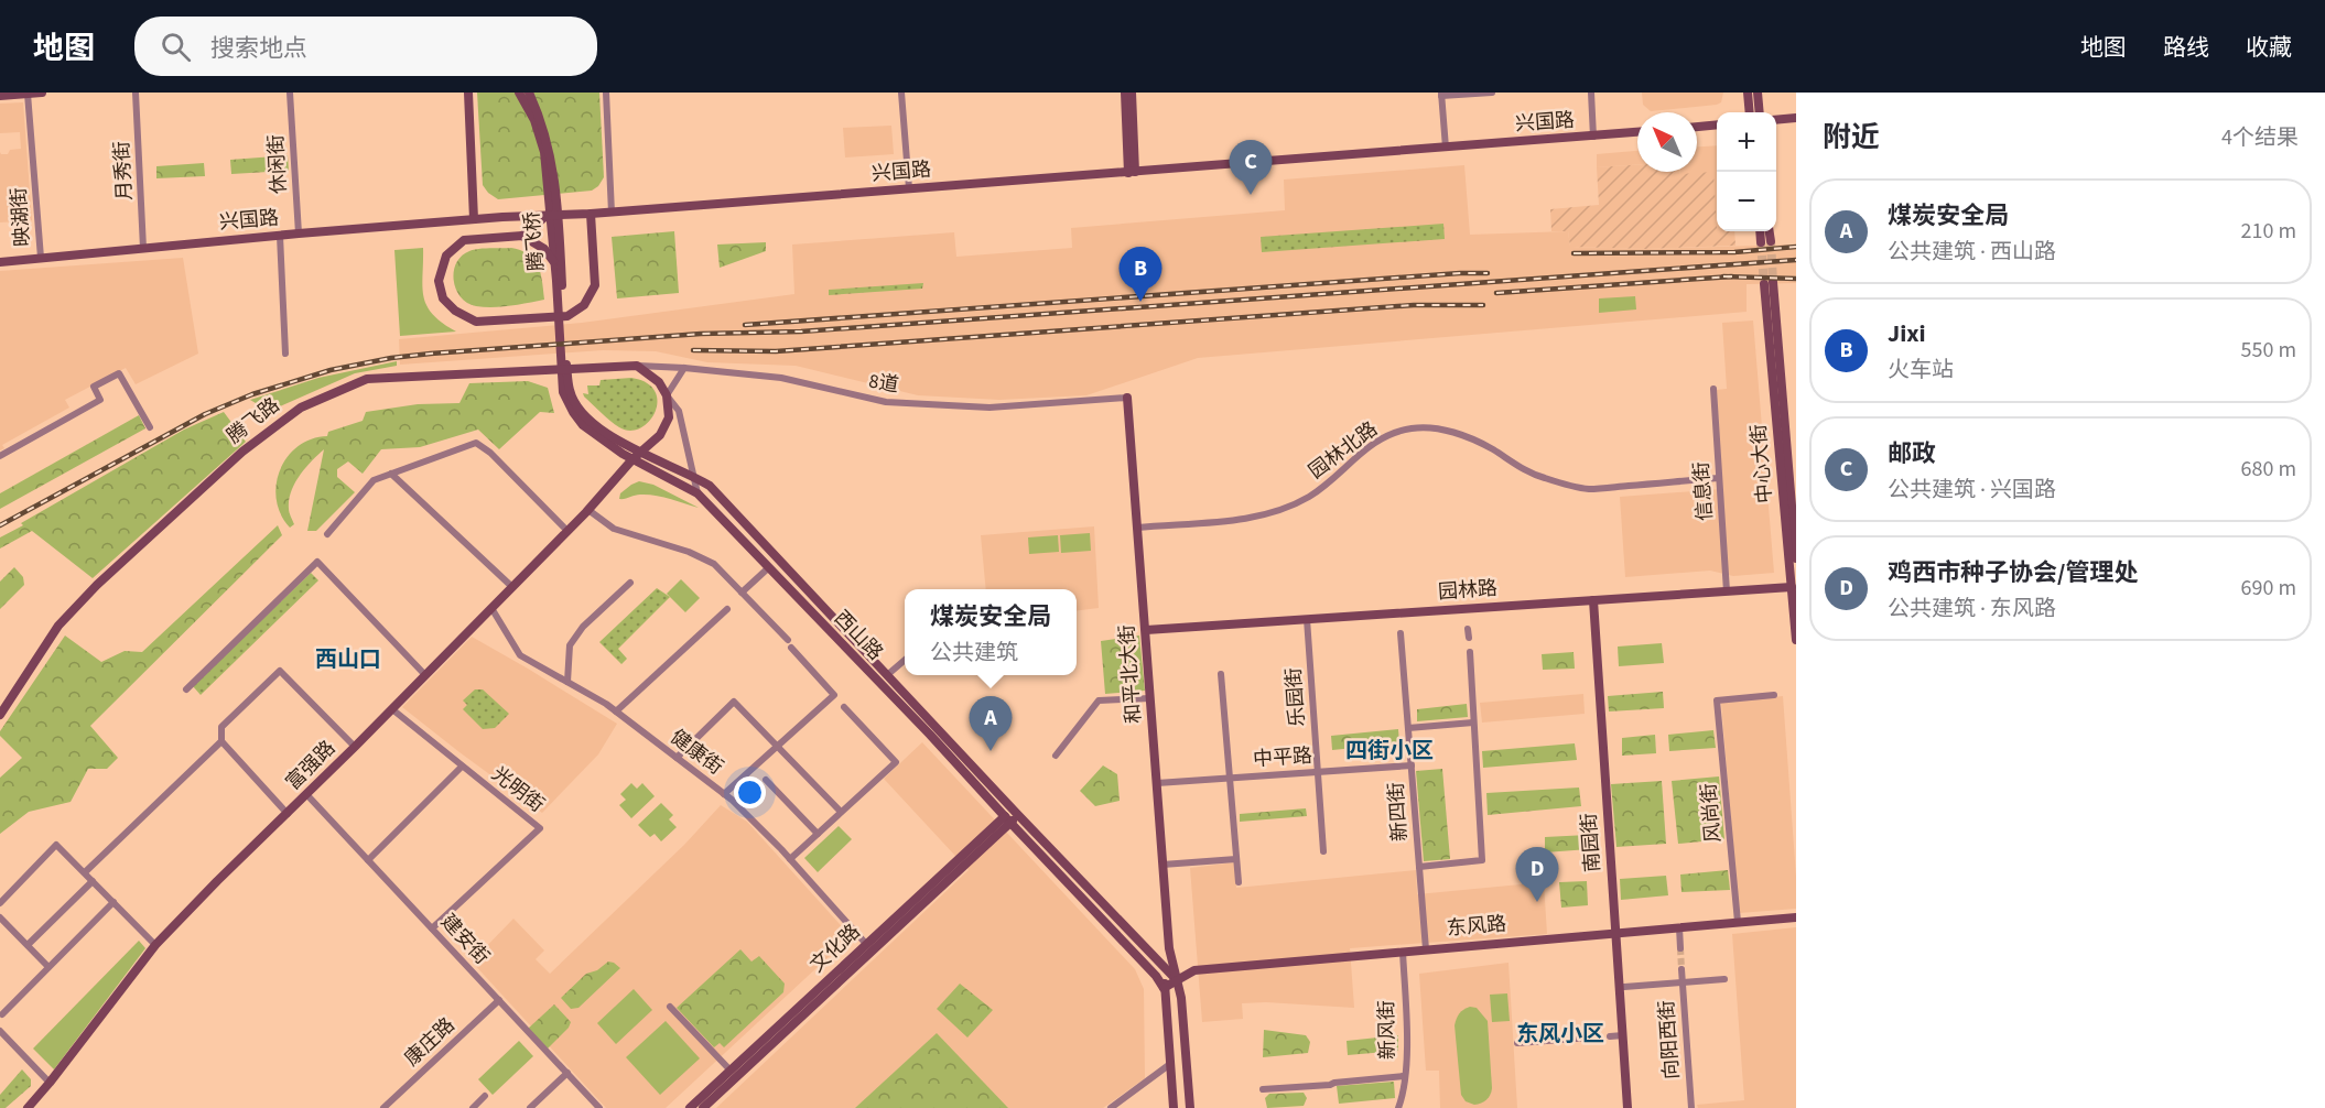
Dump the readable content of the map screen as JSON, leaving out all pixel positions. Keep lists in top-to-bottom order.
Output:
{
  "streets": {
    "main road": [
      "兴国路",
      "腾飞桥",
      "腾飞路",
      "中心大街",
      "园林路",
      "西山路",
      "和平北大街",
      "富强路",
      "南园街",
      "东风路",
      "文化路"
    ],
    "street": [
      "休闲街",
      "月秀街",
      "映湖街",
      "8道",
      "园林北路",
      "信息街",
      "乐园街",
      "健康街",
      "中平路",
      "光明街",
      "新四街",
      "风尚街",
      "建安街",
      "新风街",
      "向阳西街",
      "康庄路"
    ]
  },
  "crossings": [
    ["兴国路", "休闲街"],
    ["兴国路", "月秀街"],
    ["兴国路", "映湖街"],
    ["腾飞桥", "西山路"],
    ["8道", "腾飞路"],
    ["8道", "和平北大街"],
    ["园林北路", "信息街"],
    ["园林北路", "和平北大街"],
    ["中心大街", "园林路"],
    ["信息街", "园林路"],
    ["园林路", "和平北大街"],
    ["园林路", "乐园街"],
    ["园林路", "南园街"],
    ["西山路", "和平北大街"],
    ["西山路", "富强路"],
    ["西山路", "东风路"],
    ["西山路", "文化路"],
    ["和平北大街", "中平路"],
    ["和平北大街", "东风路"],
    ["乐园街", "中平路"],
    ["健康街", "富强路"],
    ["健康街", "文化路"],
    ["中平路", "新四街"],
    ["富强路", "光明街"],
    ["富强路", "建安街"],
    ["光明街", "建安街"],
    ["新四街", "东风路"],
    ["风尚街", "东风路"],
    ["南园街", "东风路"],
    ["东风路", "新风街"],
    ["建安街", "康庄路"]
  ],
  "districts": ["西山口", "四街小区", "东风小区"],
  "north": "top left",
  "page": {
    "header": "地图",
    "search": "搜索地点",
    "nav": ["地图", "路线", "收藏"],
    "heading": ["附近", "4个结果"],
    "map_buttons": ["+", "−"],
    "pins": [
      "C",
      "B",
      "A",
      "D"
    ],
    "list": [
      {
        "mark": "A",
        "name": "煤炭安全局",
        "note": "公共建筑 · 西山路",
        "value": "210 m"
      },
      {
        "mark": "B",
        "name": "Jixi",
        "note": "火车站",
        "value": "550 m"
      },
      {
        "mark": "C",
        "name": "邮政",
        "note": "公共建筑 · 兴国路",
        "value": "680 m"
      },
      {
        "mark": "D",
        "name": "鸡西市种子协会/管理处",
        "note": "公共建筑 · 东风路",
        "value": "690 m"
      }
    ],
    "popup": ["煤炭安全局", "公共建筑"]
  }
}
